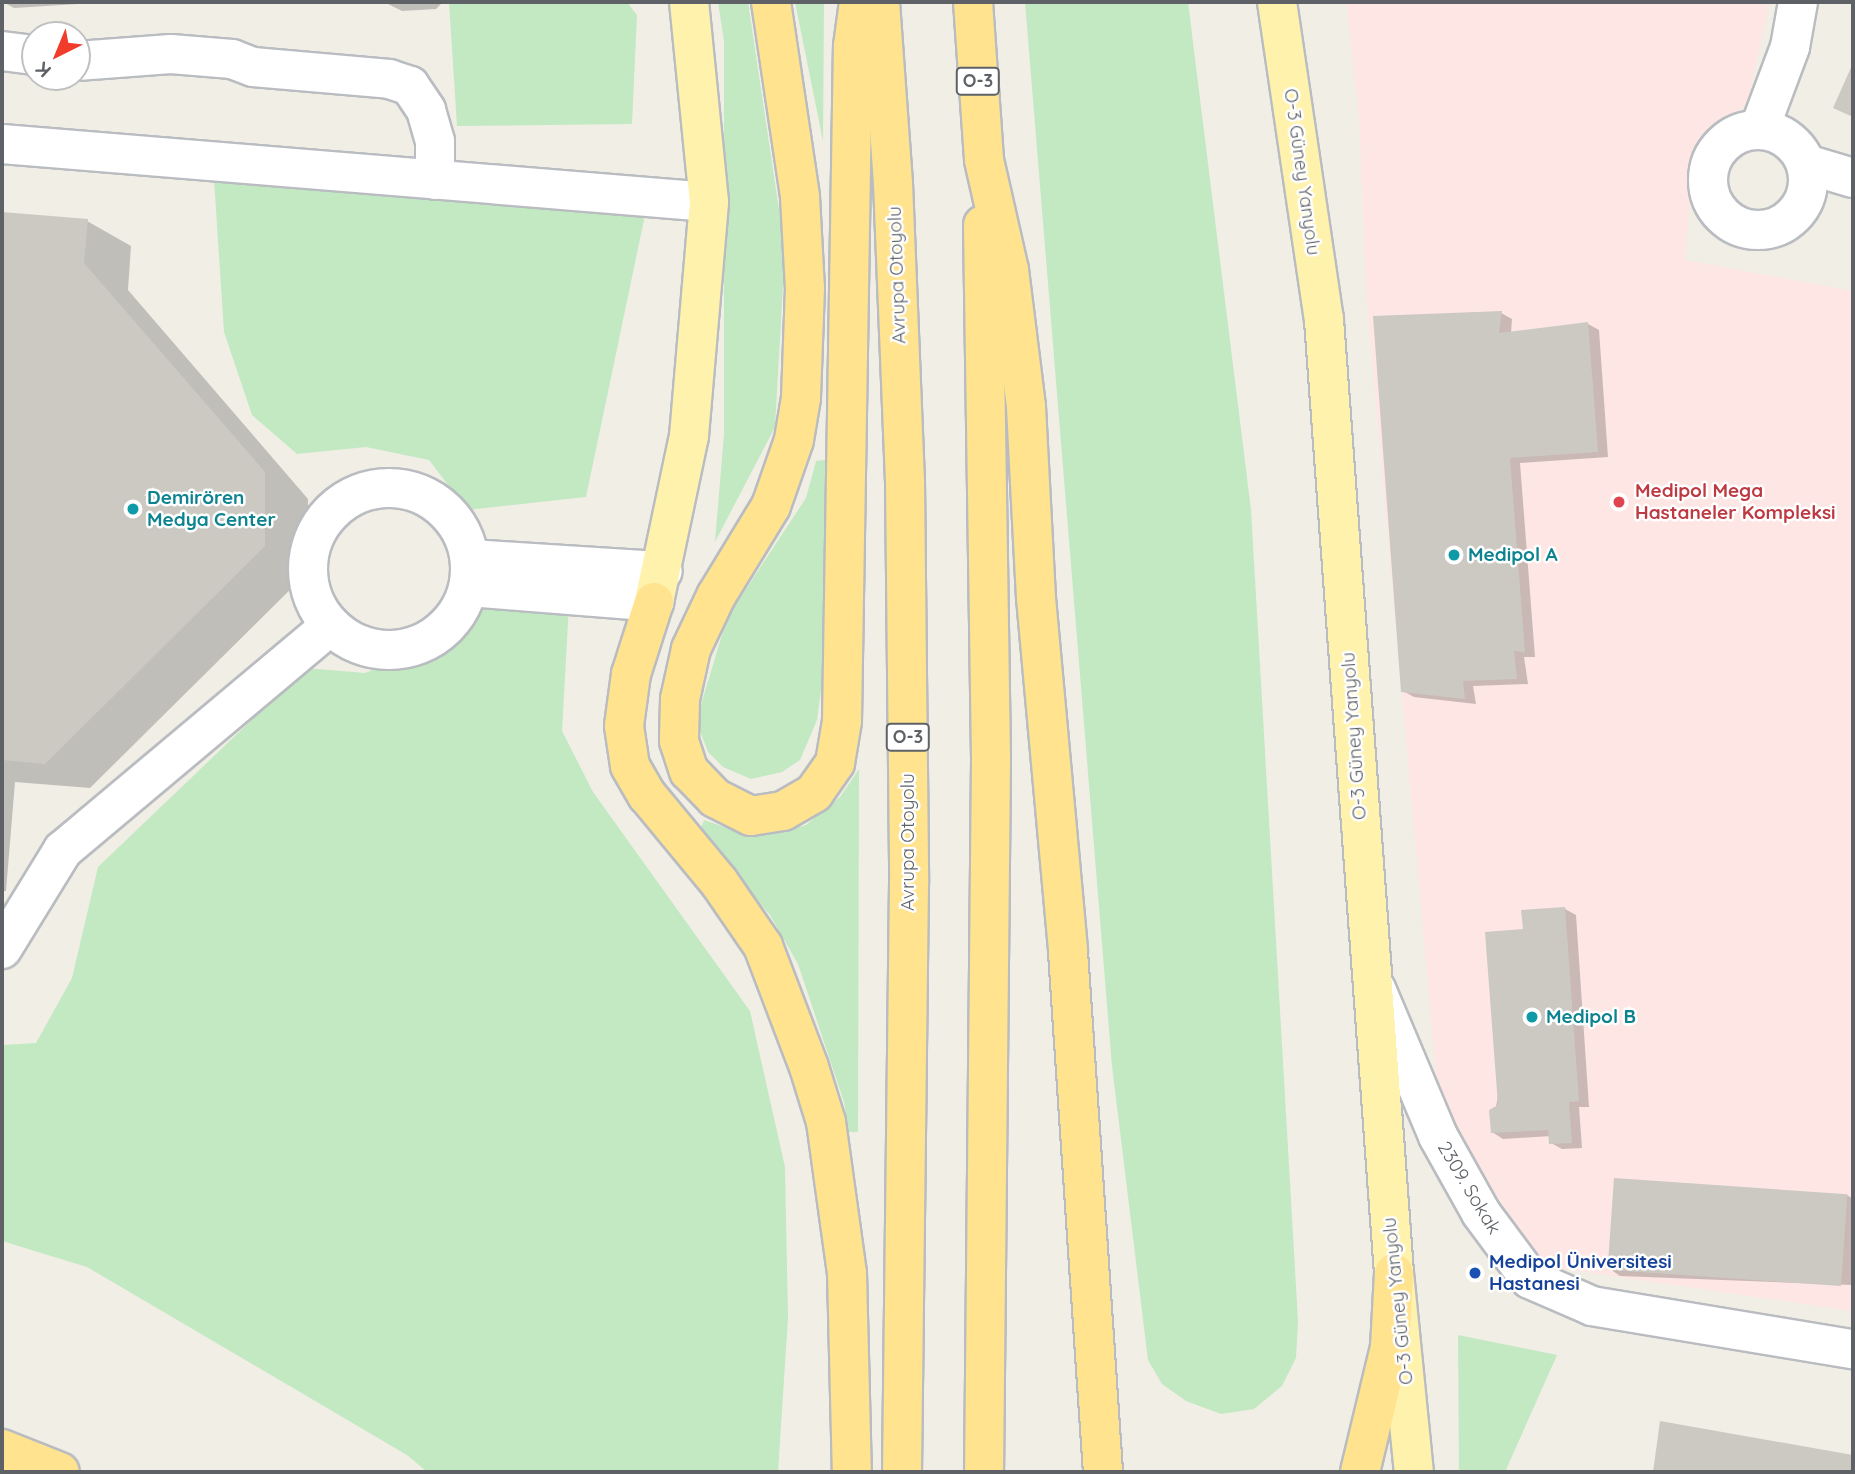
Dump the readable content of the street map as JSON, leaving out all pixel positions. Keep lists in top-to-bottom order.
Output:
{
  "streets": {
    "highway": ["O-3", "Avrupa Otoyolu"],
    "main road": ["O-3 Güney Yanyolu"],
    "street": ["2309. Sokak"]
  },
  "crossings": [
    ["O-3 Güney Yanyolu", "2309. Sokak"]
  ],
  "places": [
    "Medipol Mega Hastaneler Kompleksi",
    "Demirören Medya Center",
    "Medipol A",
    "Medipol B",
    "Medipol Üniversitesi Hastanesi"
  ],
  "north": "bottom left"
}
